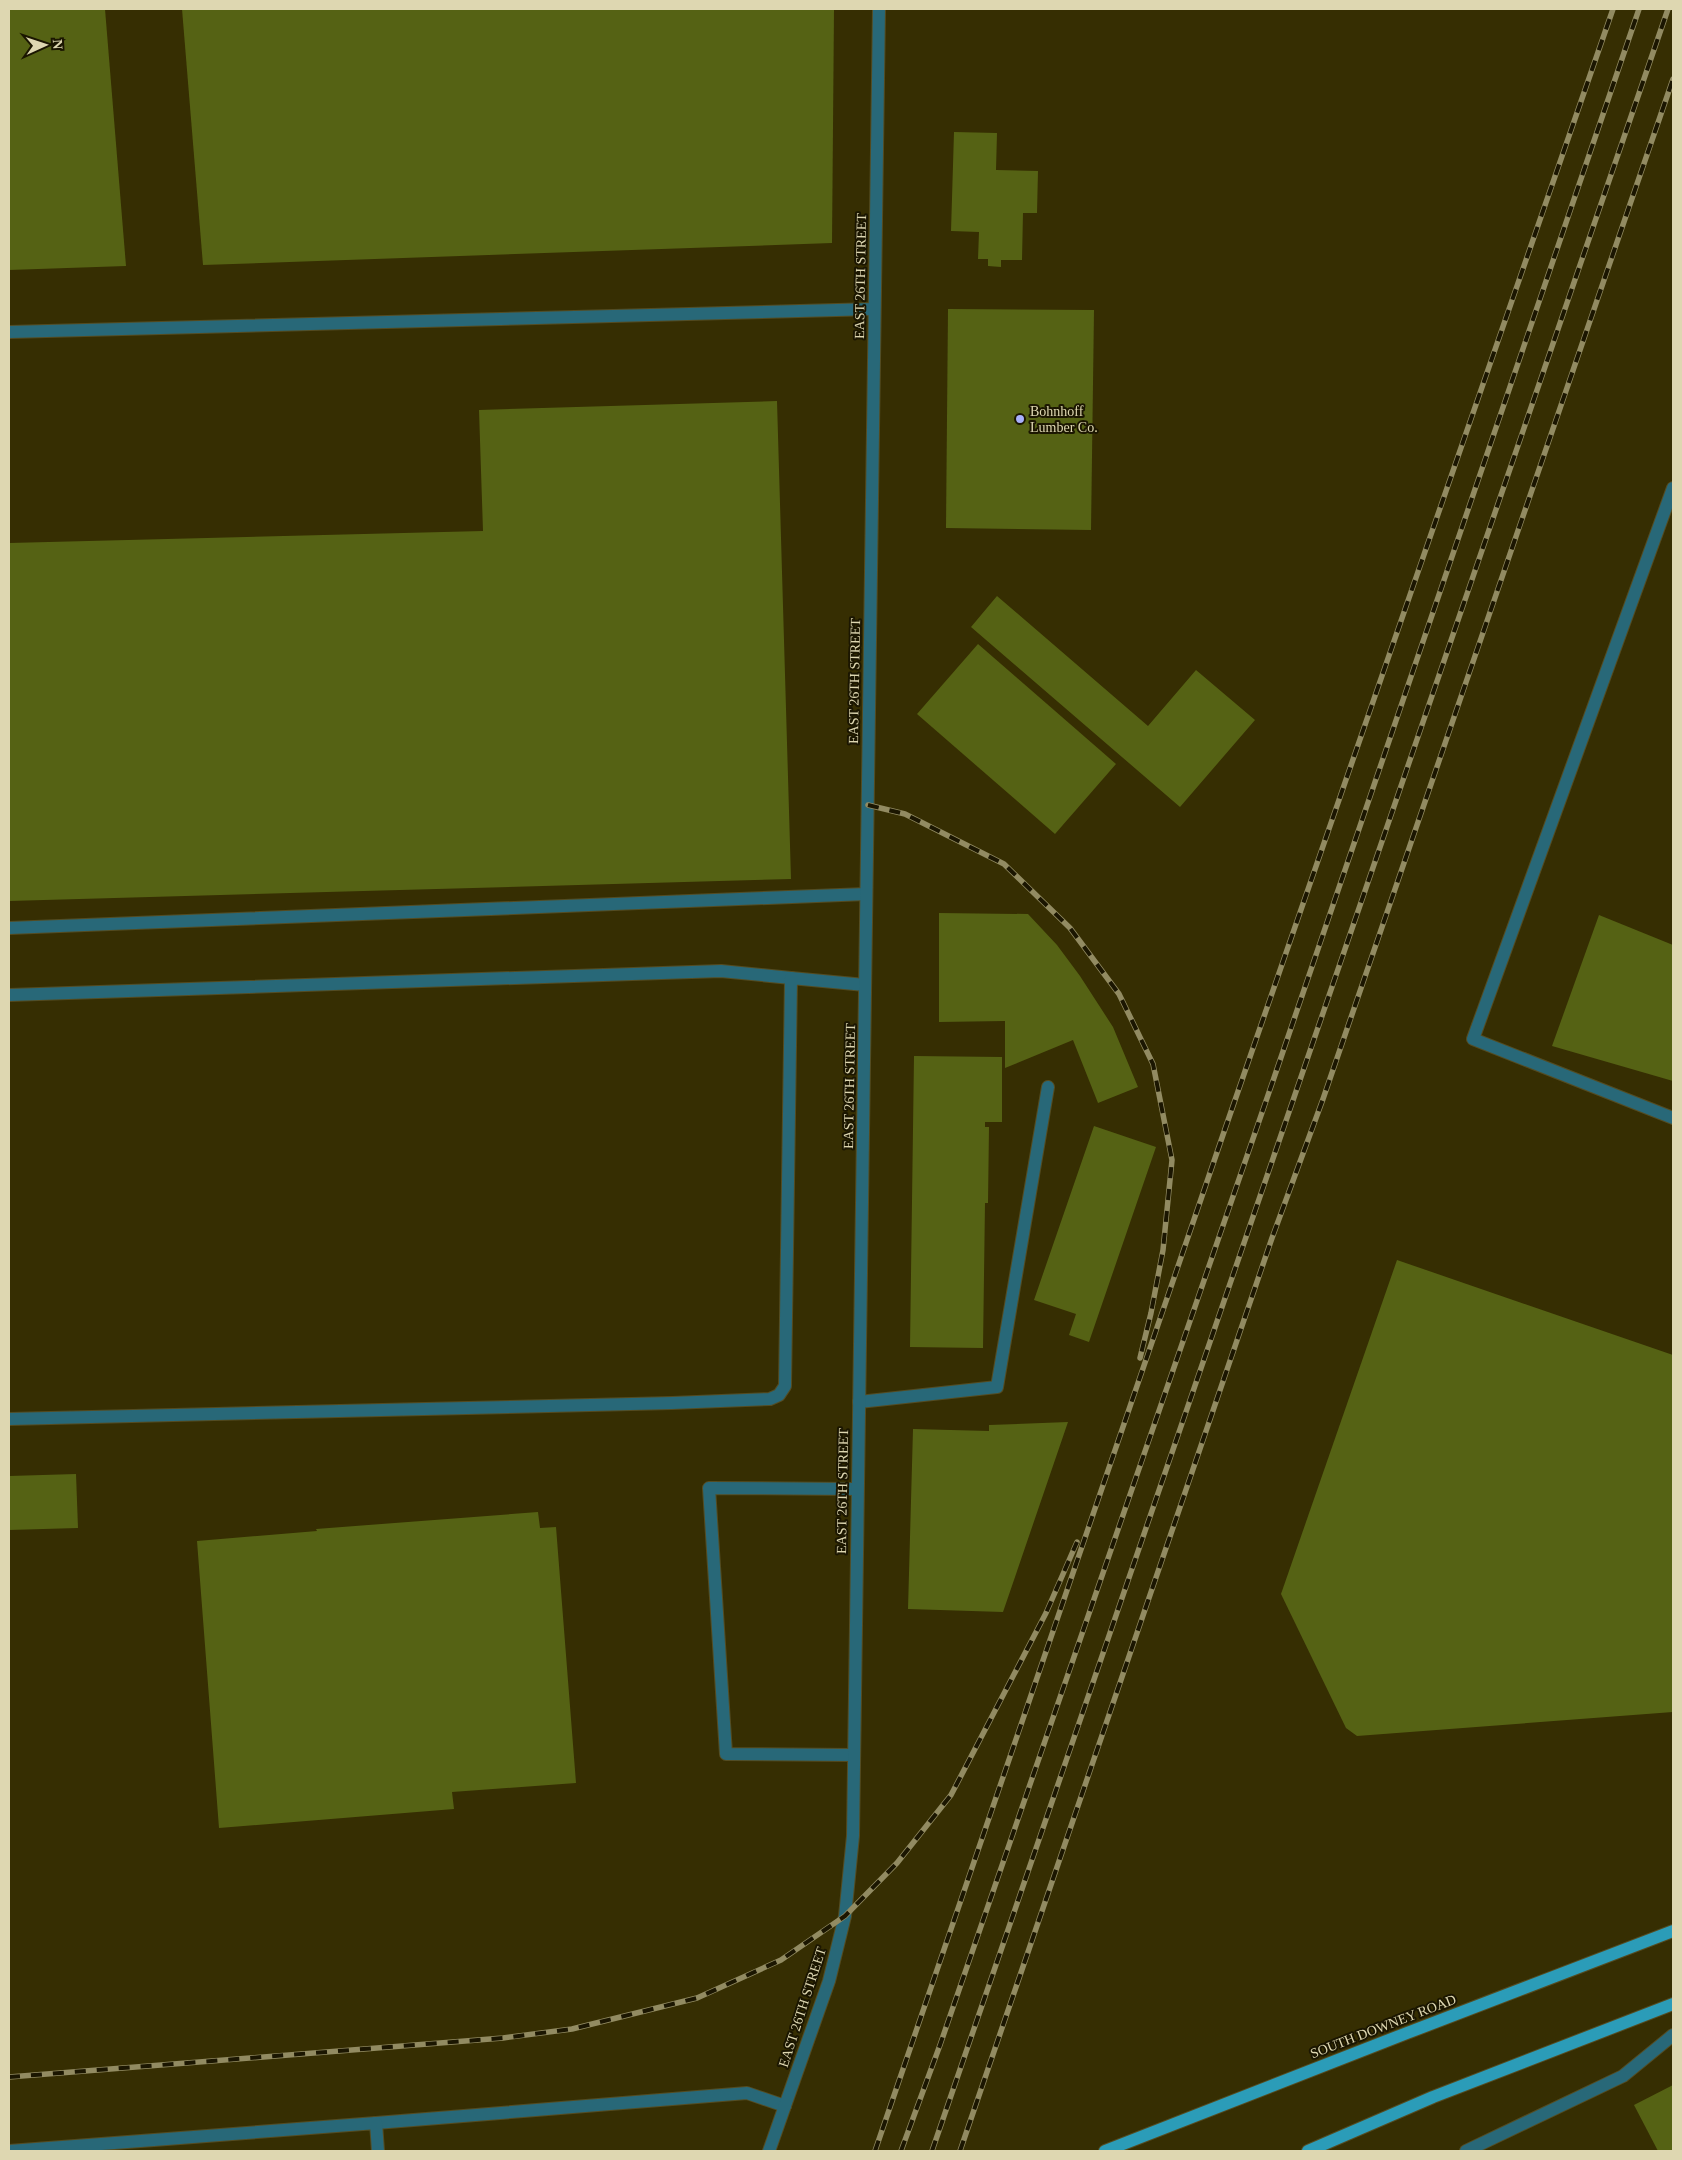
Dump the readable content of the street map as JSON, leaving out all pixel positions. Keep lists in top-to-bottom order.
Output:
{
  "streets": {
    "main road": ["SOUTH DOWNEY ROAD"],
    "street": ["EAST 26TH STREET"]
  },
  "places": ["Bohnhoff Lumber Co."],
  "north": "right"
}
